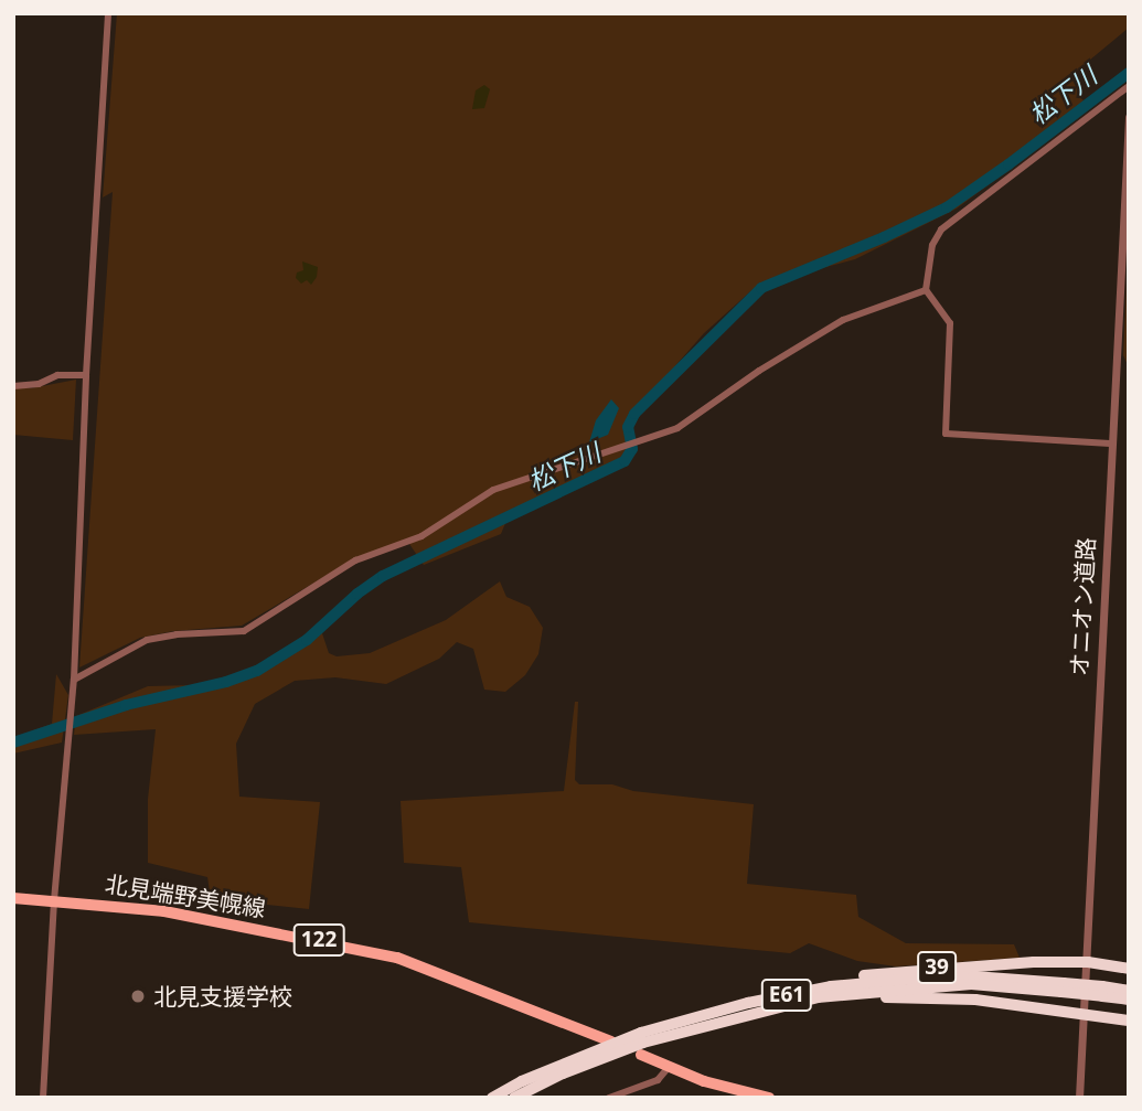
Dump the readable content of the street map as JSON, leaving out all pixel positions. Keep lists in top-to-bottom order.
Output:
{
  "streets": {
    "highway": ["39", "E61"],
    "main road": ["北見端野美幌線", "122"],
    "street": ["オニオン道路"]
  },
  "crossings": [
    ["オニオン道路", "39"],
    ["39", "E61"]
  ],
  "water": ["松下川"],
  "places": ["北見支援学校"]
}
